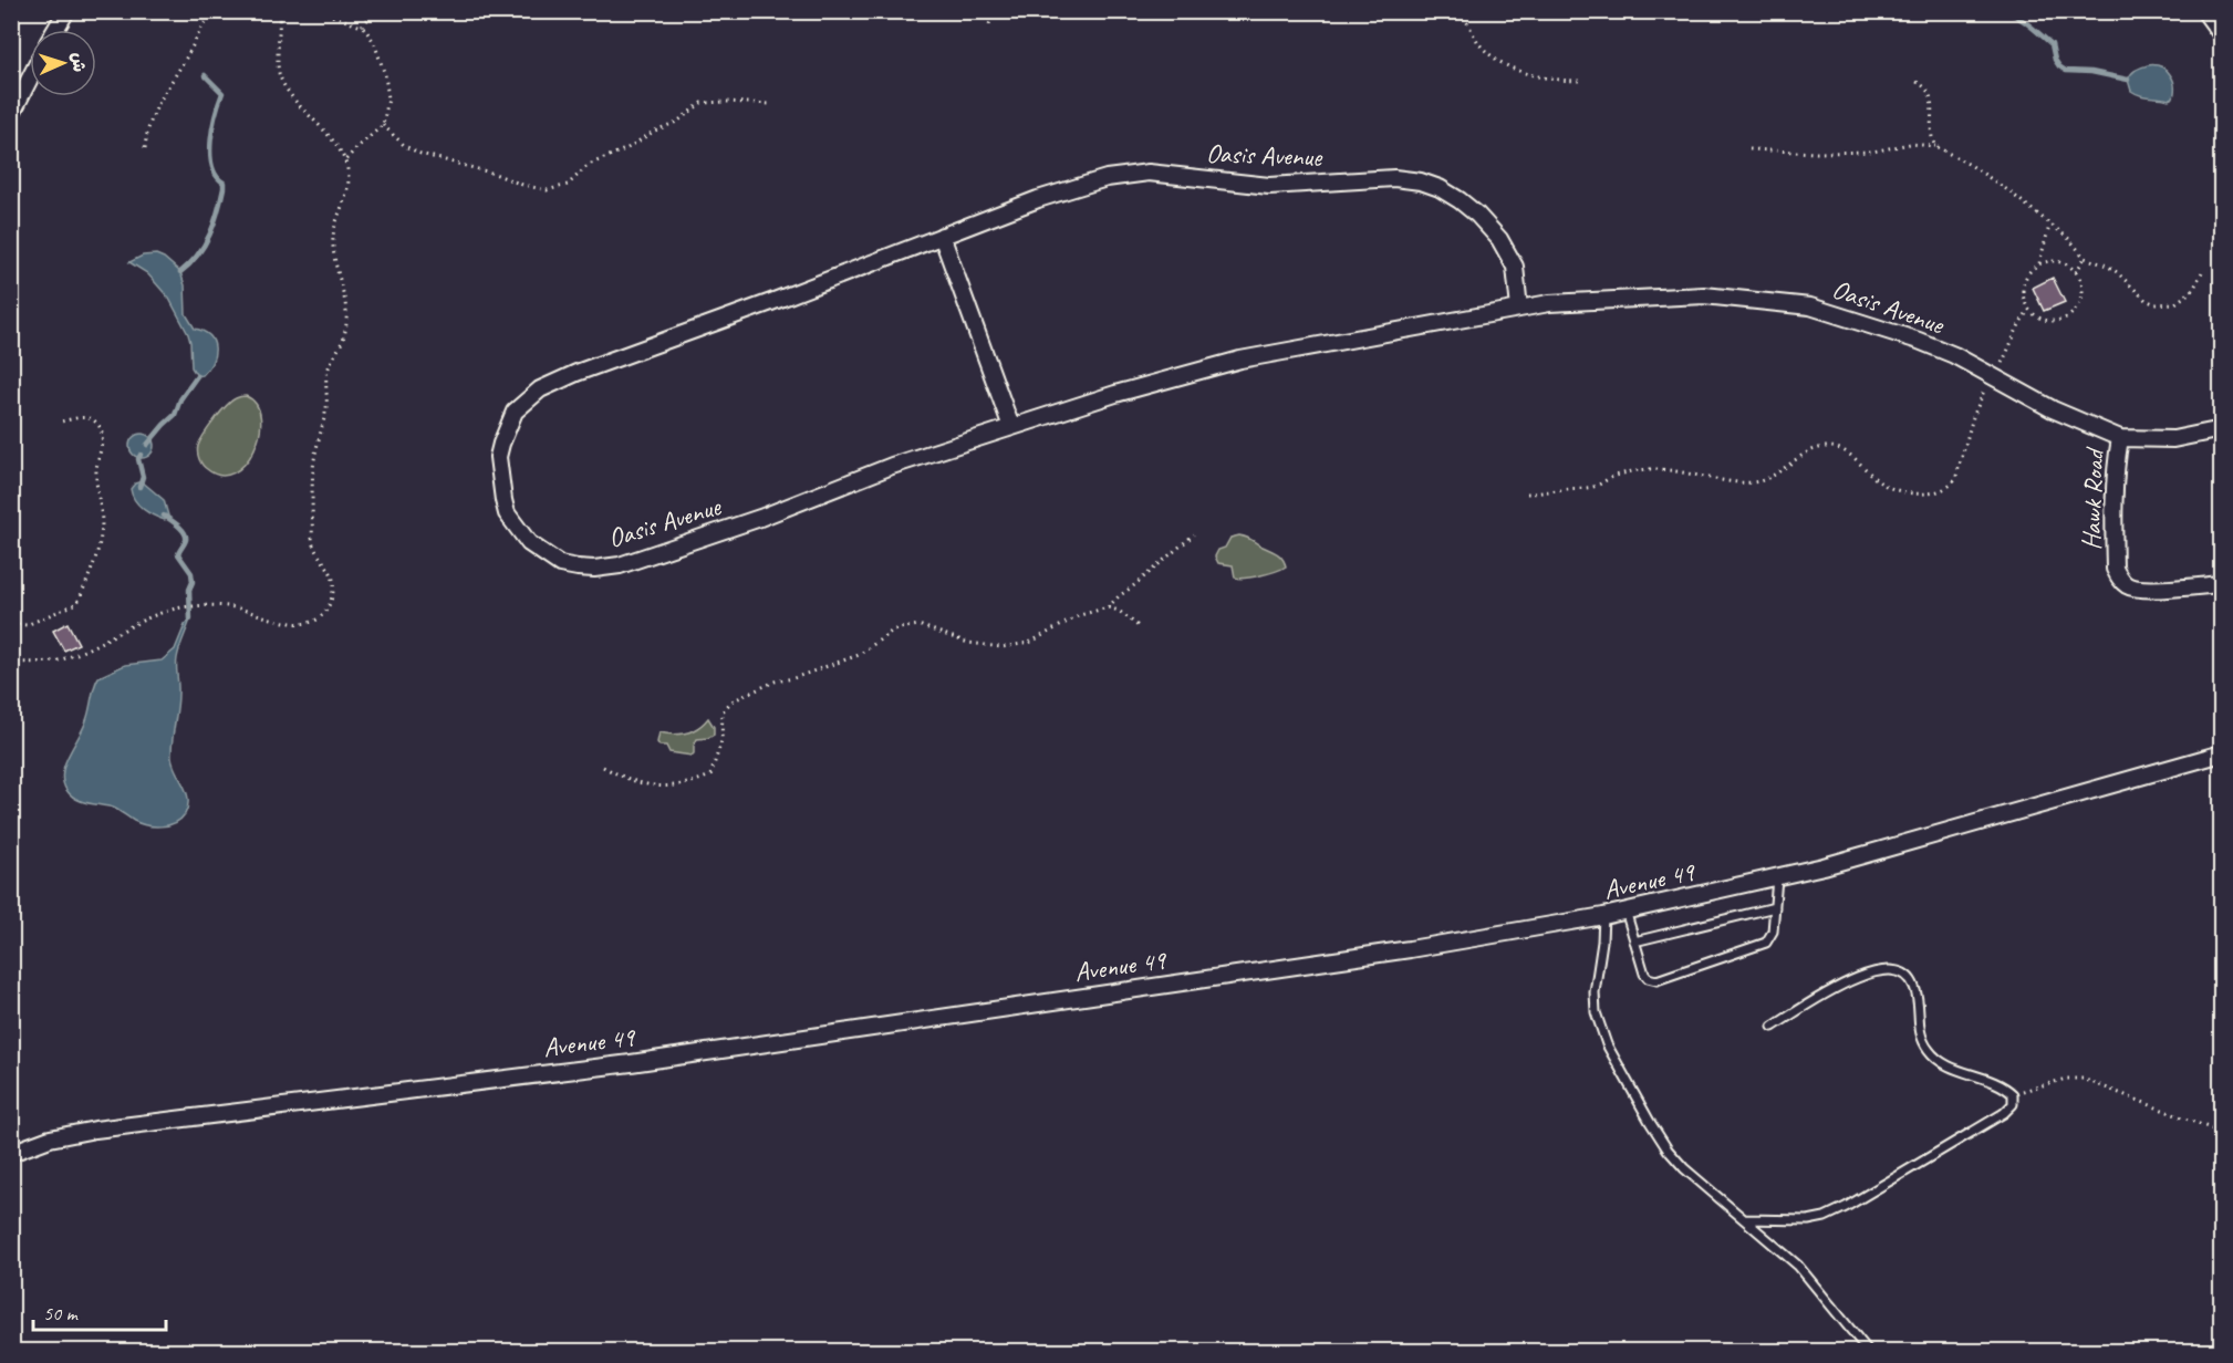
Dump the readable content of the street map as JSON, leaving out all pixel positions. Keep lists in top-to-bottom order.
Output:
{
  "streets": {
    "street": ["Oasis Avenue", "Hawk Road", "Avenue 49"]
  },
  "crossings": [
    ["Oasis Avenue", "Hawk Road"]
  ],
  "scale_bar": "50 m",
  "north": "right"
}
